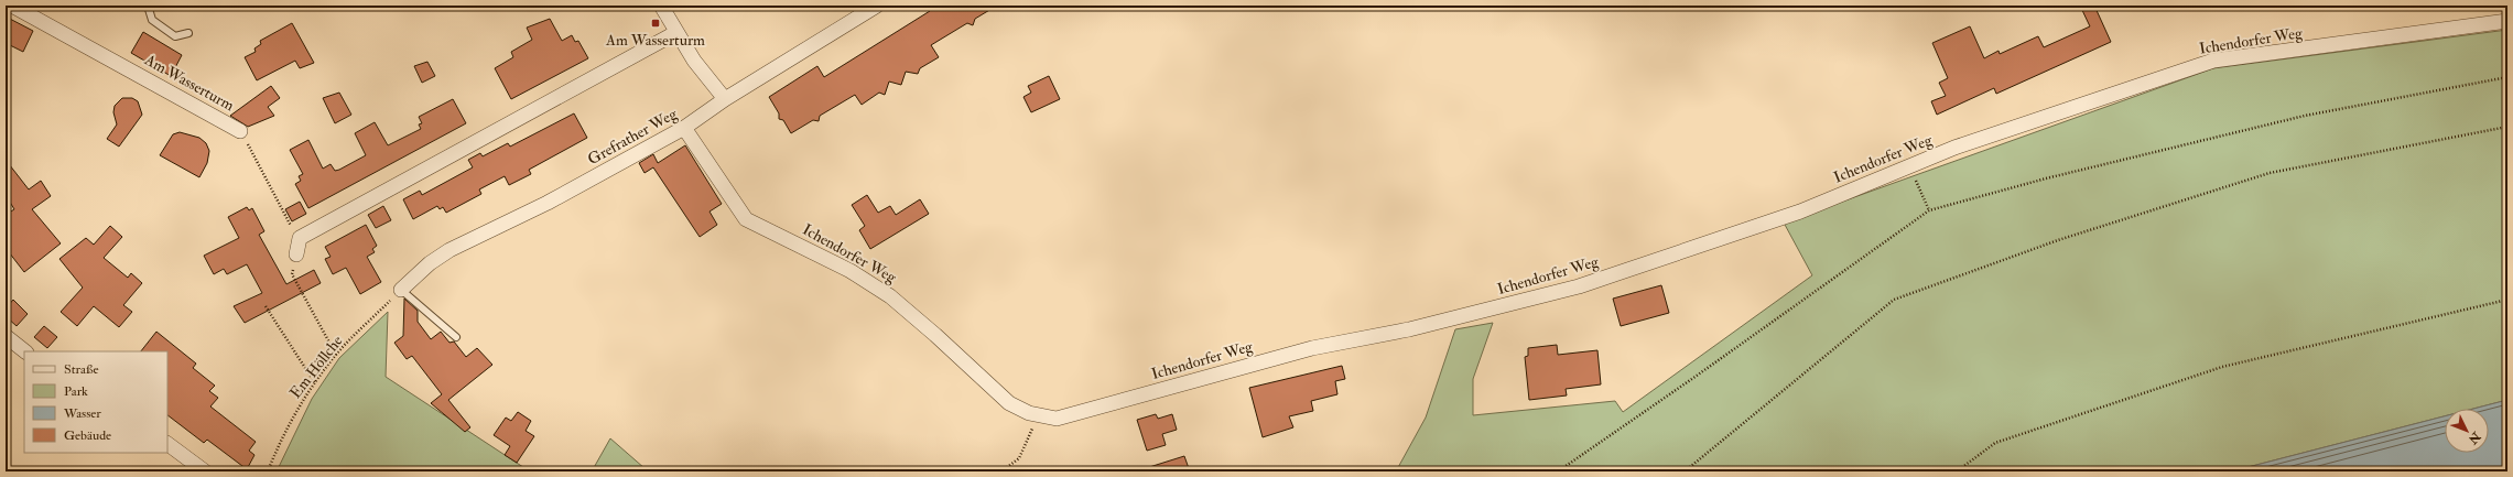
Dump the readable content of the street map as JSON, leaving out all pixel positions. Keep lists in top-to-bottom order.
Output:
{
  "streets": {
    "street": ["Ichendorfer Weg", "Am Wasserturm", "Grefrather Weg"],
    "path": ["Em Höllche"]
  },
  "crossings": [
    ["Ichendorfer Weg", "Grefrather Weg"],
    ["Grefrather Weg", "Em Höllche"]
  ],
  "places": {
    "transit": ["Am Wasserturm"]
  },
  "legend": [
    "Straße",
    "Park",
    "Wasser",
    "Gebäude"
  ],
  "north": "bottom right"
}
